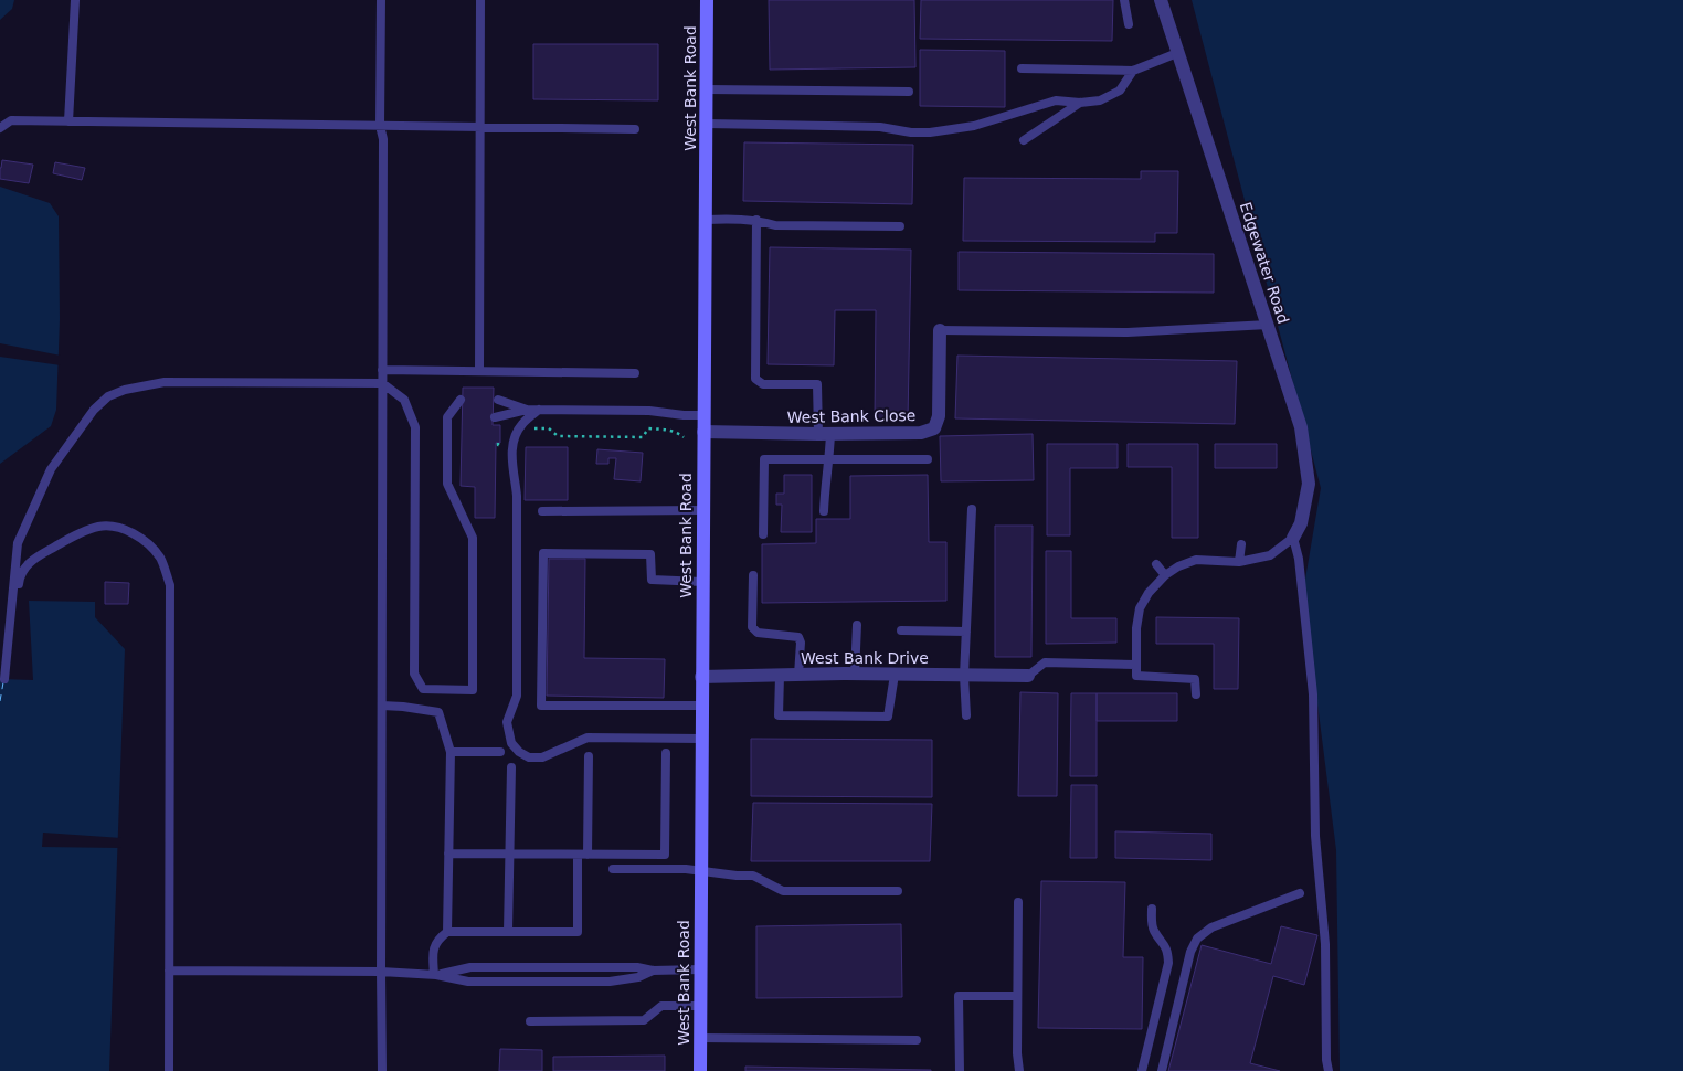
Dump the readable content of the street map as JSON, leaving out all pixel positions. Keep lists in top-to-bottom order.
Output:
{
  "streets": {
    "street": [
      "West Bank Road",
      "Edgewater Road",
      "West Bank Close",
      "West Bank Drive"
    ]
  },
  "crossings": [
    ["West Bank Road", "West Bank Close"],
    ["West Bank Road", "West Bank Drive"]
  ]
}
